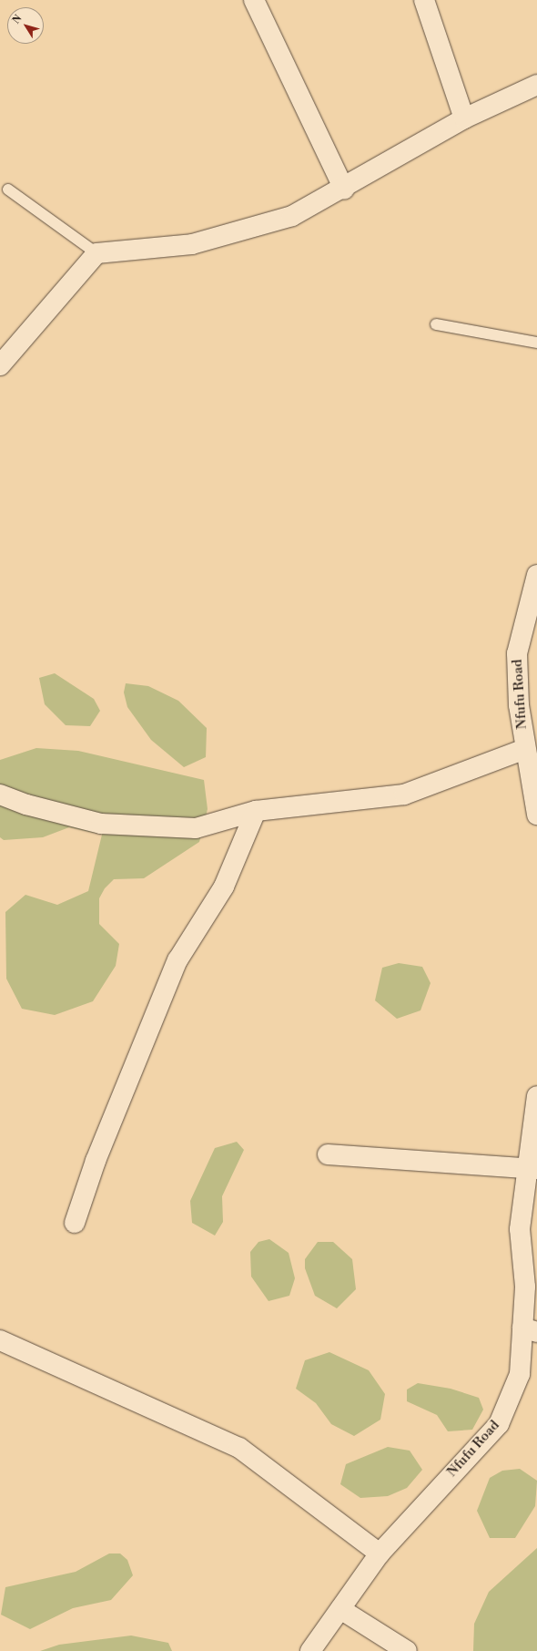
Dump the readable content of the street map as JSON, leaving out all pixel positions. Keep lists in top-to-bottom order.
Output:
{
  "streets": {
    "street": ["Nfufu Road"]
  },
  "north": "top left"
}
